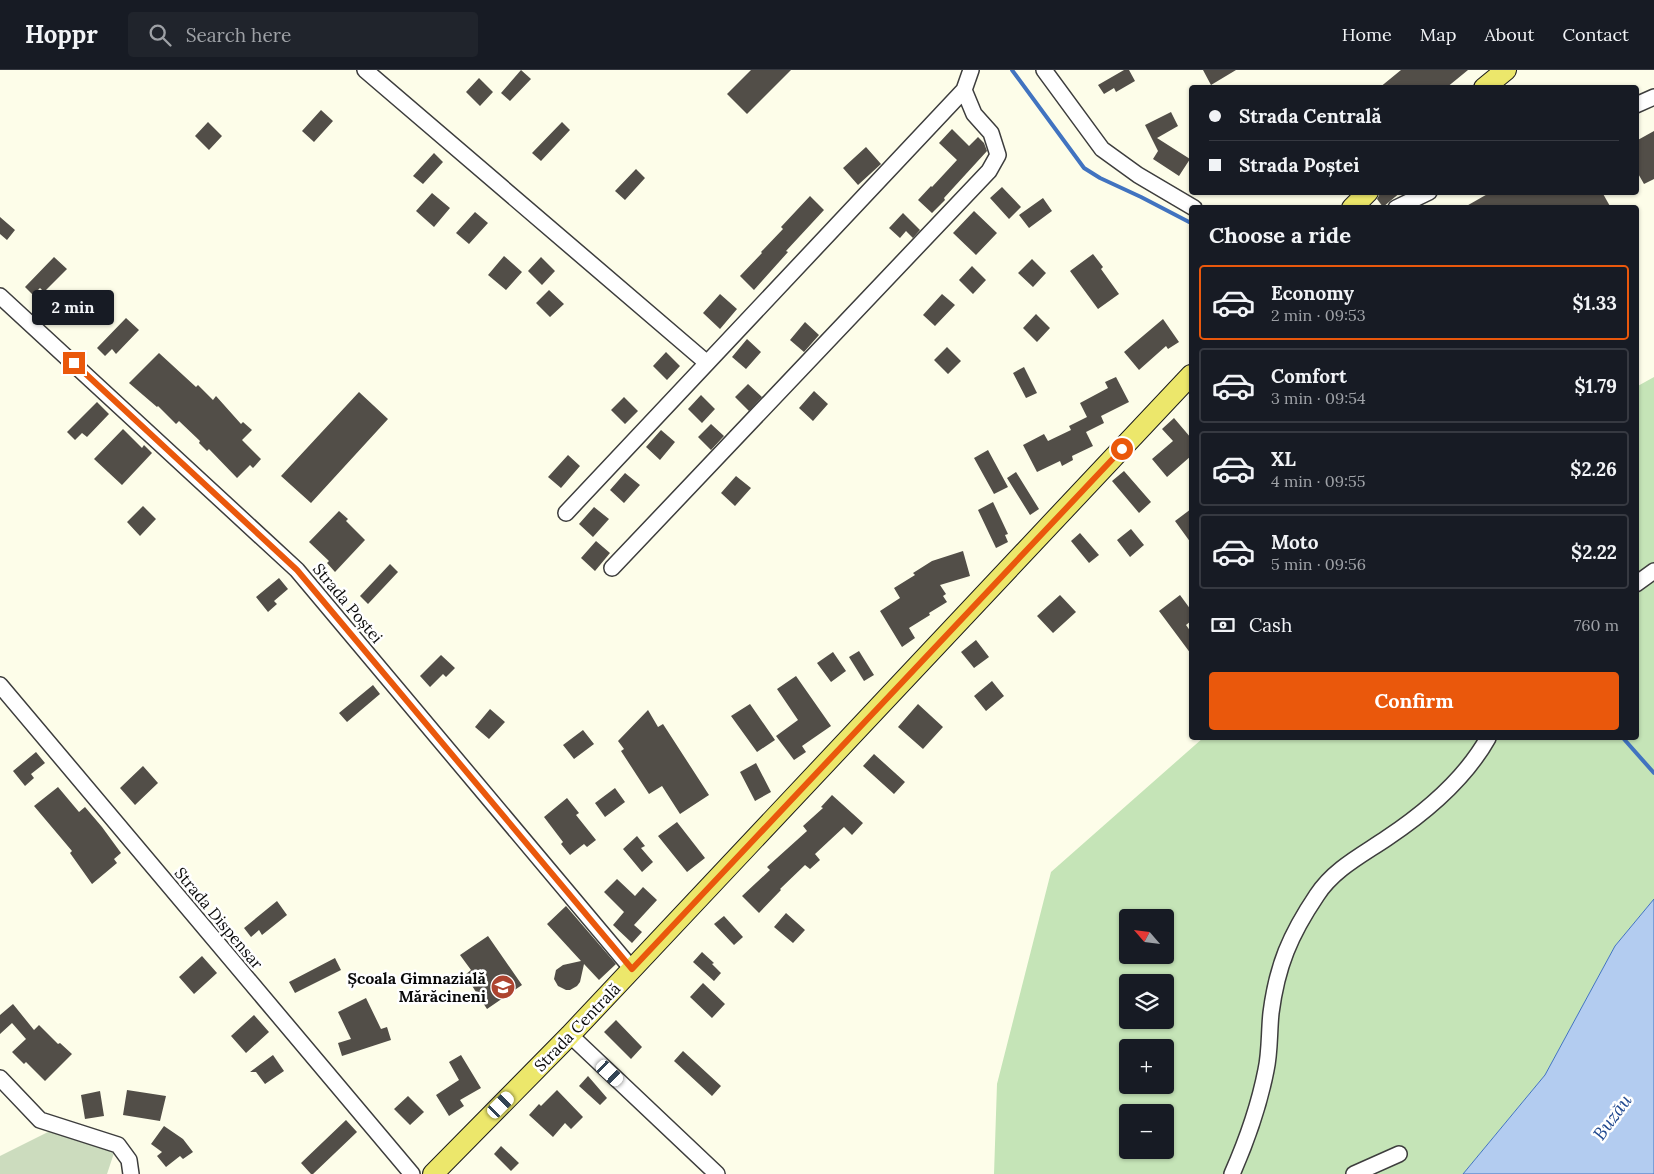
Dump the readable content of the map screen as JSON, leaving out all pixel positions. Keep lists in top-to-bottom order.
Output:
{
  "streets": {
    "main road": ["Strada Centrală"],
    "street": ["Strada Poștei", "Strada Dispensar"]
  },
  "crossings": [
    ["Strada Poștei", "Strada Centrală"]
  ],
  "water": ["Buzău"],
  "places": {
    "school or university": ["Școala Gimnazială Mărăcineni"]
  },
  "north": "top left",
  "page": {
    "header": "Hoppr",
    "search": "Search here",
    "nav": [
      "Home",
      "Map",
      "About",
      "Contact"
    ],
    "banner": ["Strada Centrală", "Strada Poștei"],
    "heading": "Choose a ride",
    "list": [
      {
        "name": "Economy",
        "note": "2 min · 09:53",
        "value": "$1.33"
      },
      {
        "name": "Comfort",
        "note": "3 min · 09:54",
        "value": "$1.79"
      },
      {
        "name": "XL",
        "note": "4 min · 09:55",
        "value": "$2.26"
      },
      {
        "name": "Moto",
        "note": "5 min · 09:56",
        "value": "$2.22"
      }
    ],
    "bubble": "2 min",
    "pay": ["Cash", "760 m"],
    "buttons": "Confirm",
    "map_buttons": ["+", "−"]
  }
}
